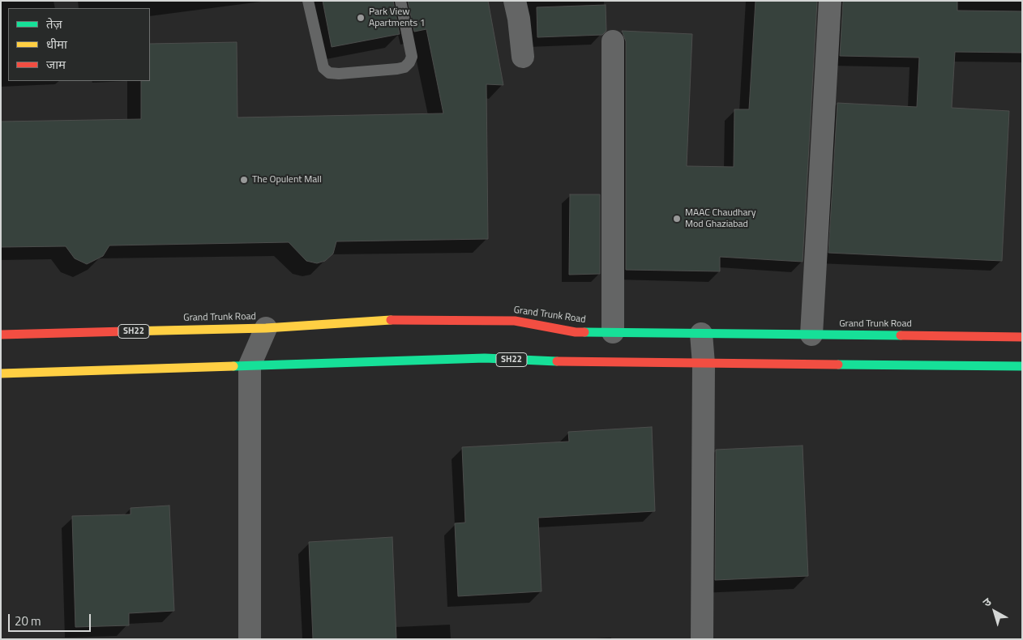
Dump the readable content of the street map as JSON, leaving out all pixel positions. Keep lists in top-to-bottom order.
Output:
{
  "streets": {
    "highway": ["Grand Trunk Road", "SH22"]
  },
  "places": ["Park View Apartments 1", "The Opulent Mall", "MAAC Chaudhary Mod Ghaziabad"],
  "legend": ["तेज़", "धीमा", "जाम"],
  "scale_bar": "20 m",
  "north": "top left"
}
